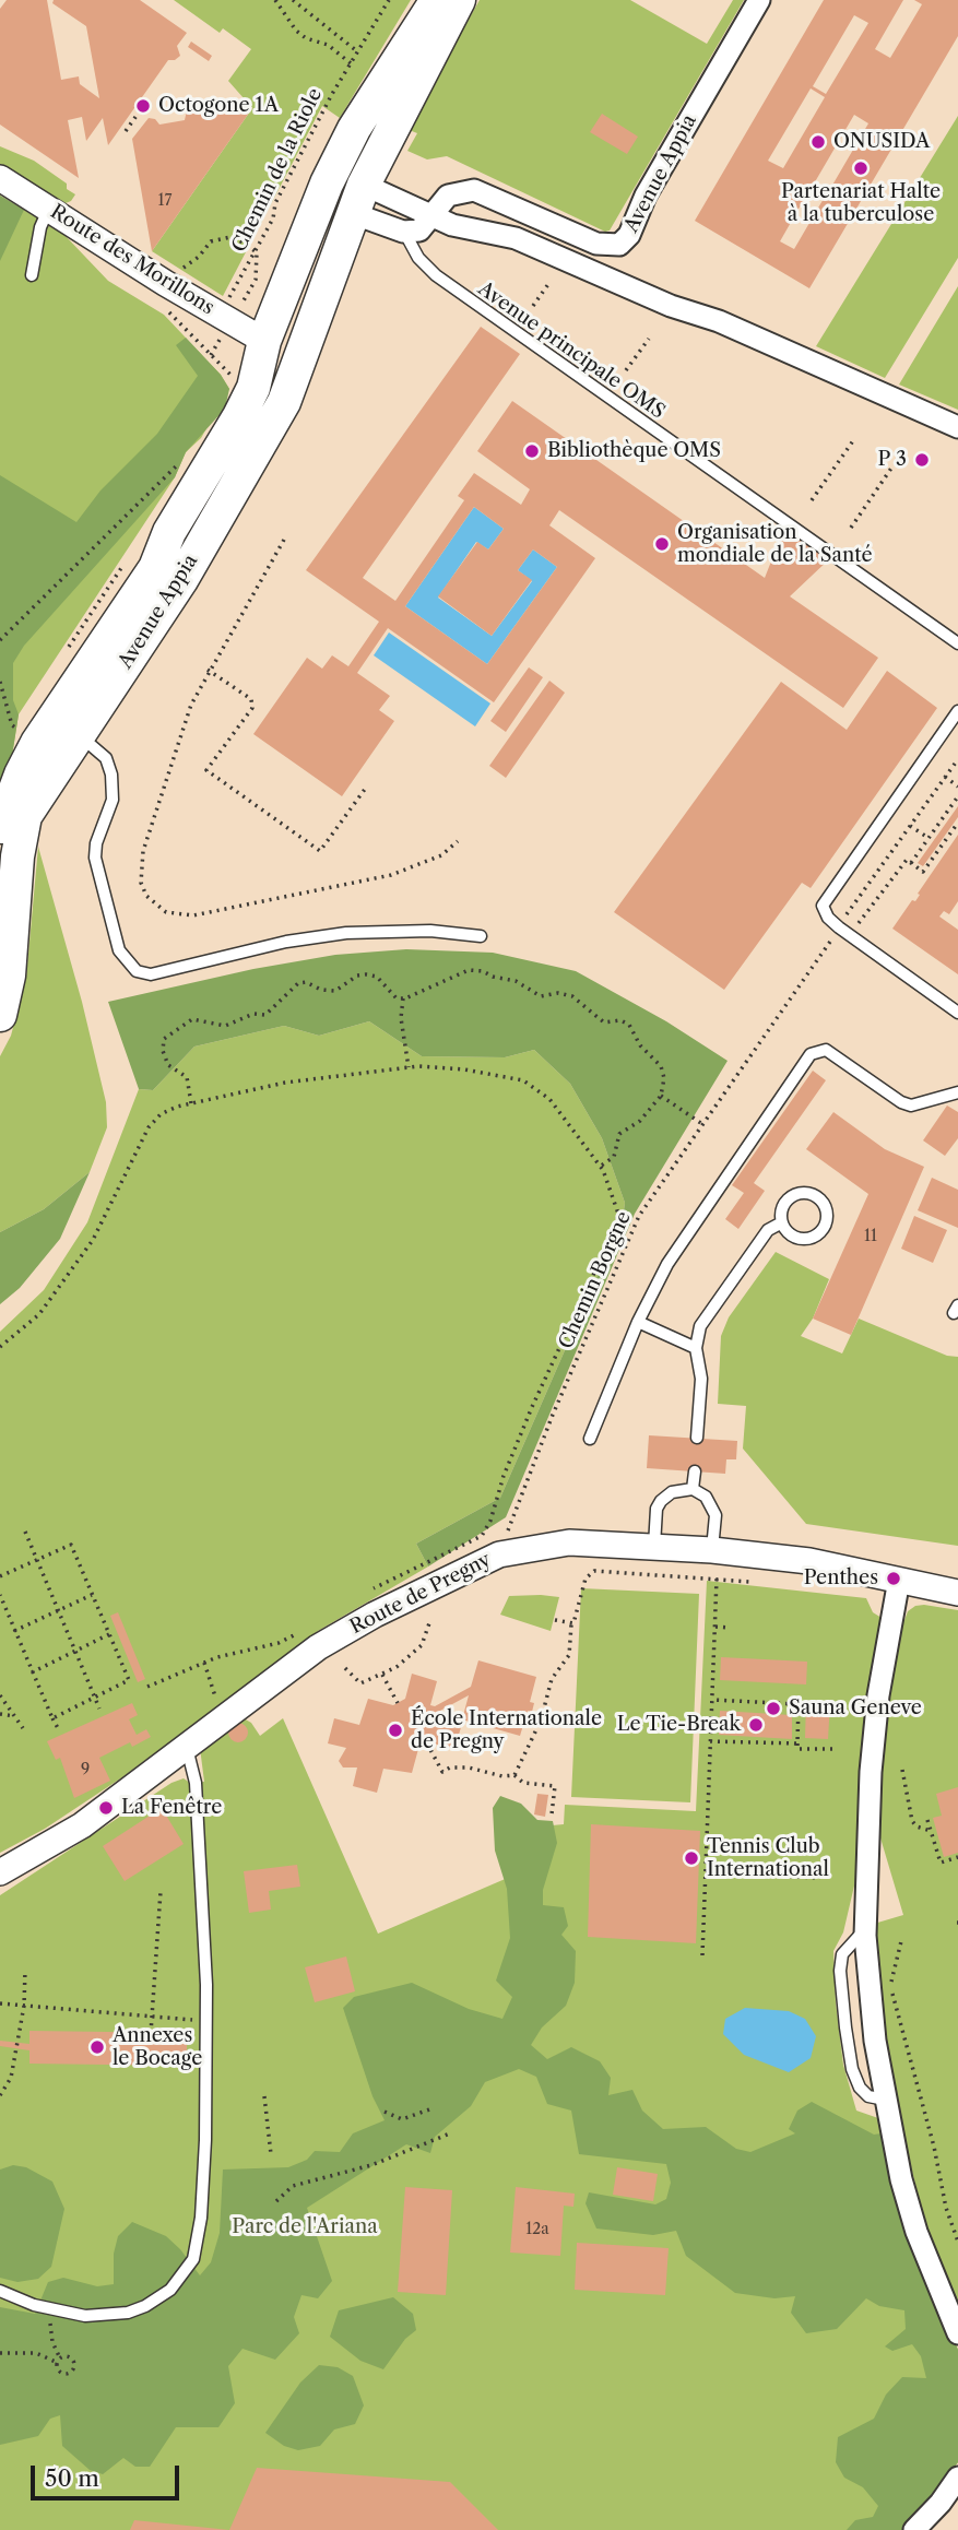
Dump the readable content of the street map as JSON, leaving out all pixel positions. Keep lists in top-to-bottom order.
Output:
{
  "streets": {
    "main road": ["Avenue Appia"],
    "street": ["Route des Morillons", "Route de Pregny"],
    "lane": ["Avenue principale OMS"],
    "path": ["Chemin de la Riole", "Chemin Borgne"]
  },
  "crossings": [
    ["Chemin de la Riole", "Route des Morillons"],
    ["Avenue Appia", "Route des Morillons"],
    ["Avenue Appia", "Avenue principale OMS"],
    ["Chemin Borgne", "Route de Pregny"]
  ],
  "parks": ["Parc de l'Ariana"],
  "places": [
    "Octogone 1A",
    "ONUSIDA",
    "Partenariat Halte à la tuberculose",
    "Bibliothèque OMS",
    "P 3",
    "Organisation mondiale de la Santé",
    "Penthes",
    "Sauna Geneve",
    "Le Tie-Break",
    "École Internationale de Pregny",
    "La Fenêtre",
    "Tennis Club International",
    "Annexes le Bocage"
  ],
  "house_numbers": [
    "17",
    "11",
    "9",
    "12a"
  ],
  "scale_bar": "50 m"
}
